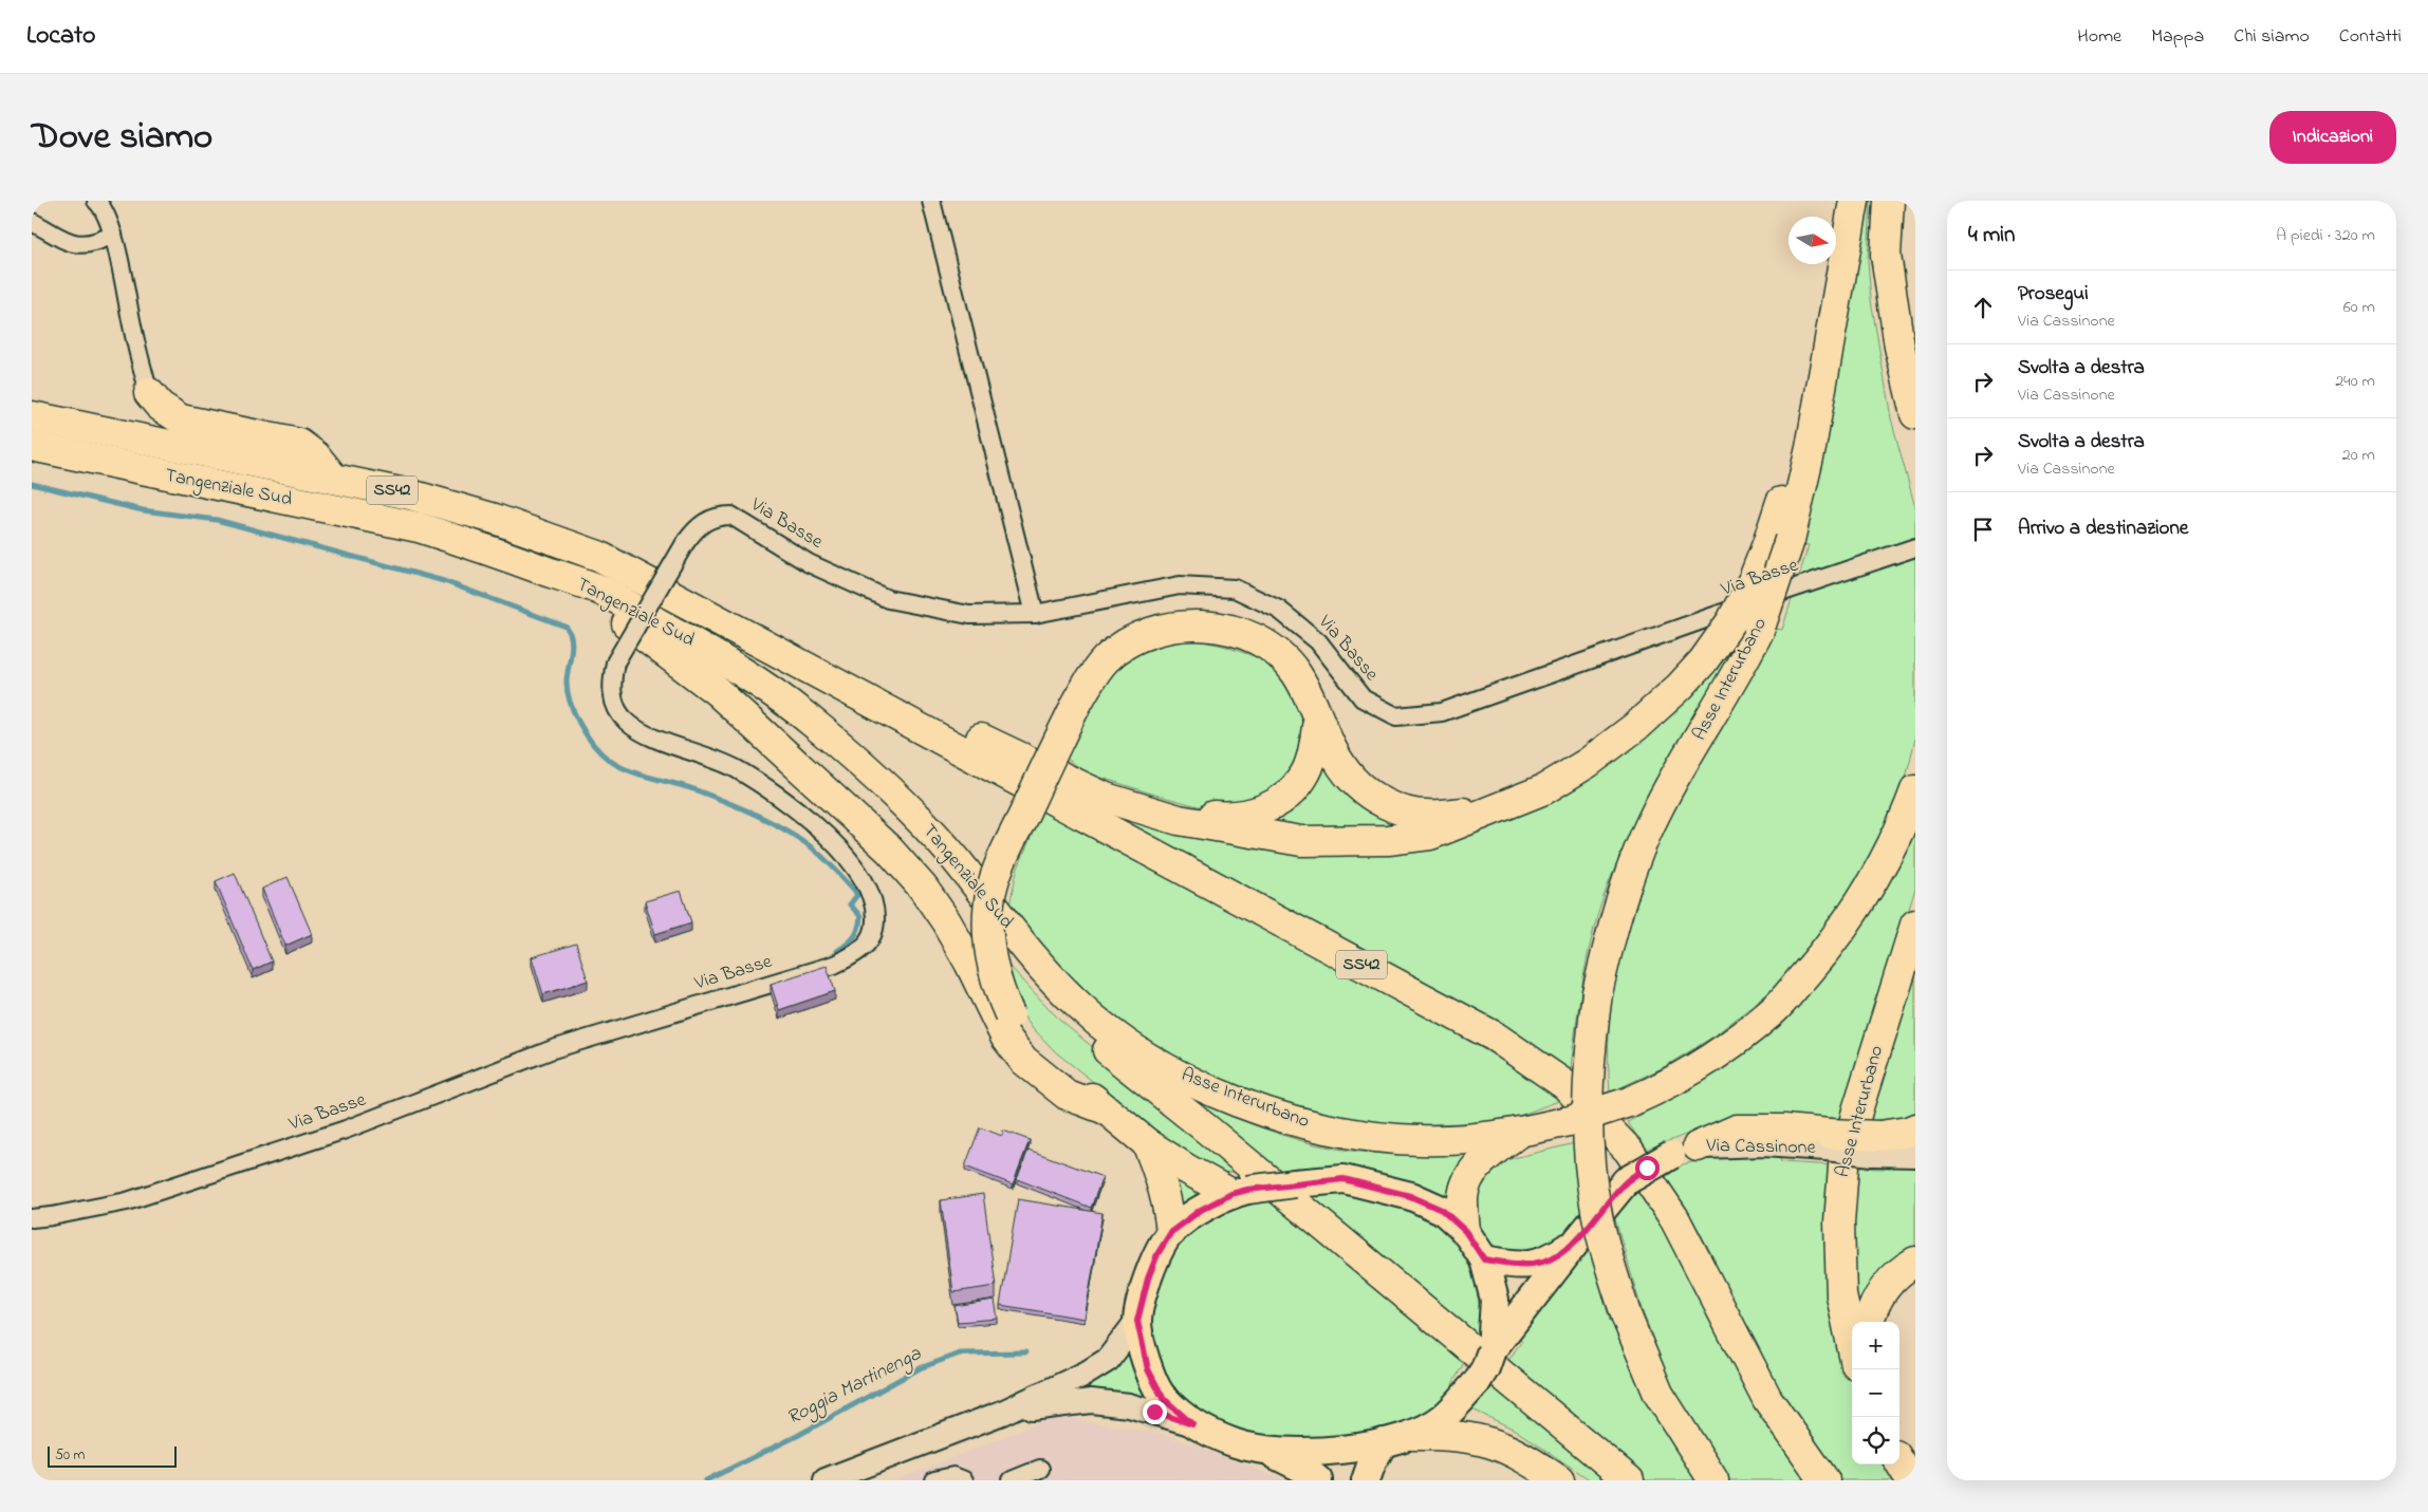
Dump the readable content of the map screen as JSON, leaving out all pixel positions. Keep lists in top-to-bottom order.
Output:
{
  "streets": {
    "highway": ["Tangenziale Sud", "SS42", "Asse Interurbano"],
    "main road": ["Via Cassinone"],
    "street": ["Via Basse"]
  },
  "crossings": [
    ["Tangenziale Sud", "SS42"],
    ["Tangenziale Sud", "Asse Interurbano"],
    ["SS42", "Asse Interurbano"]
  ],
  "water": ["Roggia Martinenga"],
  "scale_bar": "50 m",
  "north": "right",
  "page": {
    "header": "Locato",
    "nav": [
      "Home",
      "Mappa",
      "Chi siamo",
      "Contatti"
    ],
    "title": "Dove siamo",
    "buttons": "Indicazioni",
    "heading": ["4 min", "A piedi · 320 m"],
    "list": [
      ["Prosegui", "Via Cassinone", "60 m"],
      ["Svolta a destra", "Via Cassinone", "240 m"],
      ["Svolta a destra", "Via Cassinone", "20 m"],
      "Arrivo a destinazione"
    ],
    "map_buttons": ["+", "−"],
    "scale": "50 m"
  }
}
